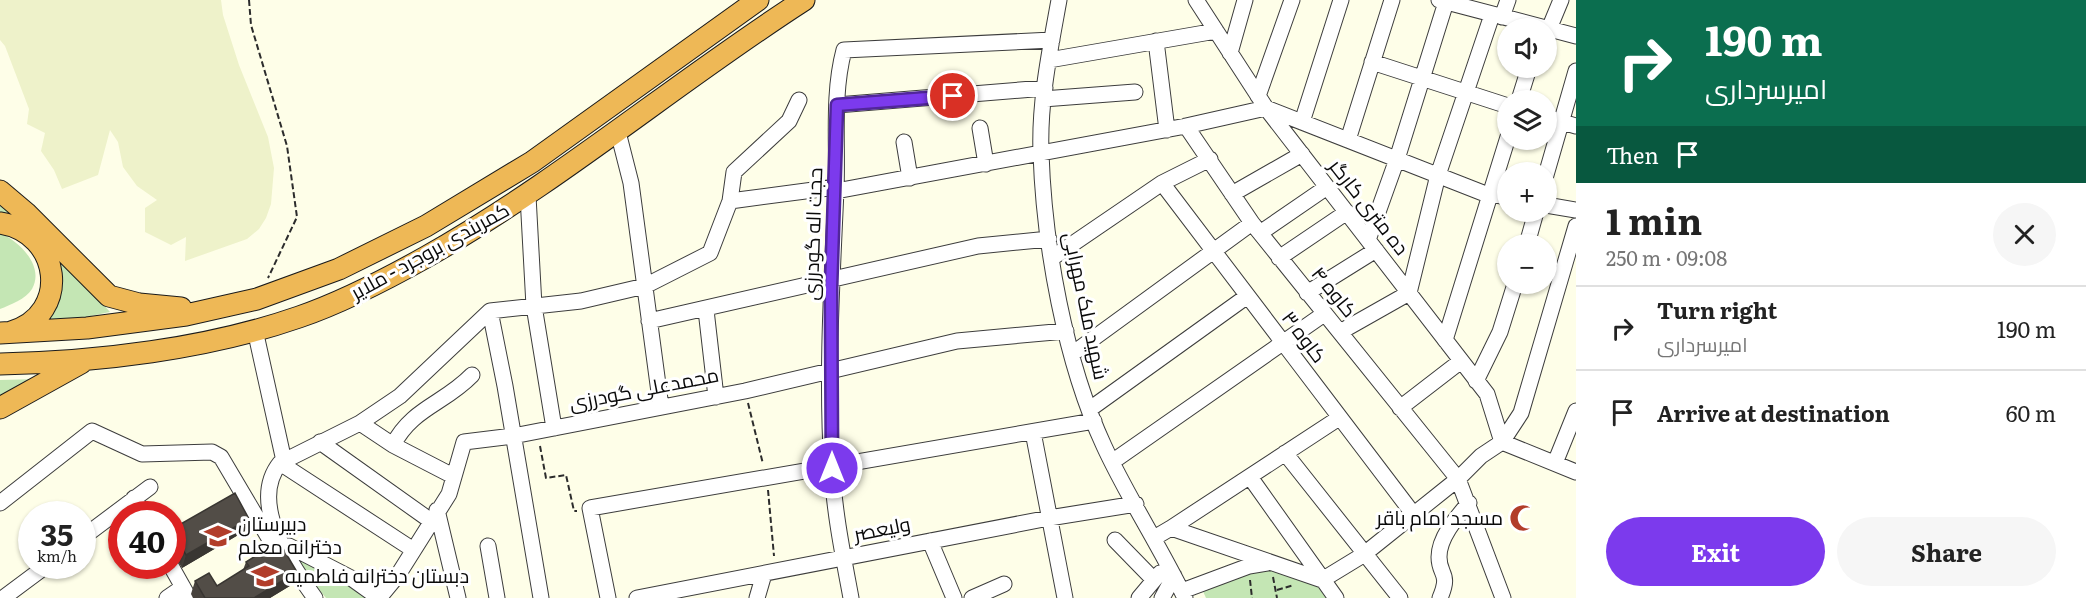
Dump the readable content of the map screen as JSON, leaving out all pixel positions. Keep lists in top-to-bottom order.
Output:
{
  "streets": {
    "highway": ["کمربندی بروجرد - ملایر"],
    "street": [
      "ده متری کارگر",
      "حجت اله گودرزی",
      "کاوه ۴",
      "شهید ملک مهرابی",
      "کاوه ۳",
      "محمدعلی گودرزی",
      "ولیعصر"
    ]
  },
  "crossings": [
    ["حجت اله گودرزی", "شهید ملک مهرابی"],
    ["حجت اله گودرزی", "محمدعلی گودرزی"],
    ["حجت اله گودرزی", "ولیعصر"],
    ["شهید ملک مهرابی", "محمدعلی گودرزی"],
    ["شهید ملک مهرابی", "ولیعصر"]
  ],
  "places": {
    "mosque": ["مسجد امام باقر"],
    "school or university": ["دبیرستان دخترانه معلم", "دبستان دخترانه فاطمیه"]
  },
  "page": {
    "turn": ["190 m", "امیرسرداری"],
    "map_buttons": ["+", "−"],
    "then": "Then",
    "heading": ["1 min", "250 m · 09:08"],
    "list": [
      {
        "name": "Turn right",
        "note": "امیرسرداری",
        "value": "190 m"
      },
      {
        "name": "Arrive at destination",
        "value": "60 m"
      }
    ],
    "speed": "35 km/h",
    "limit": "40",
    "buttons": ["Exit", "Share"]
  }
}
